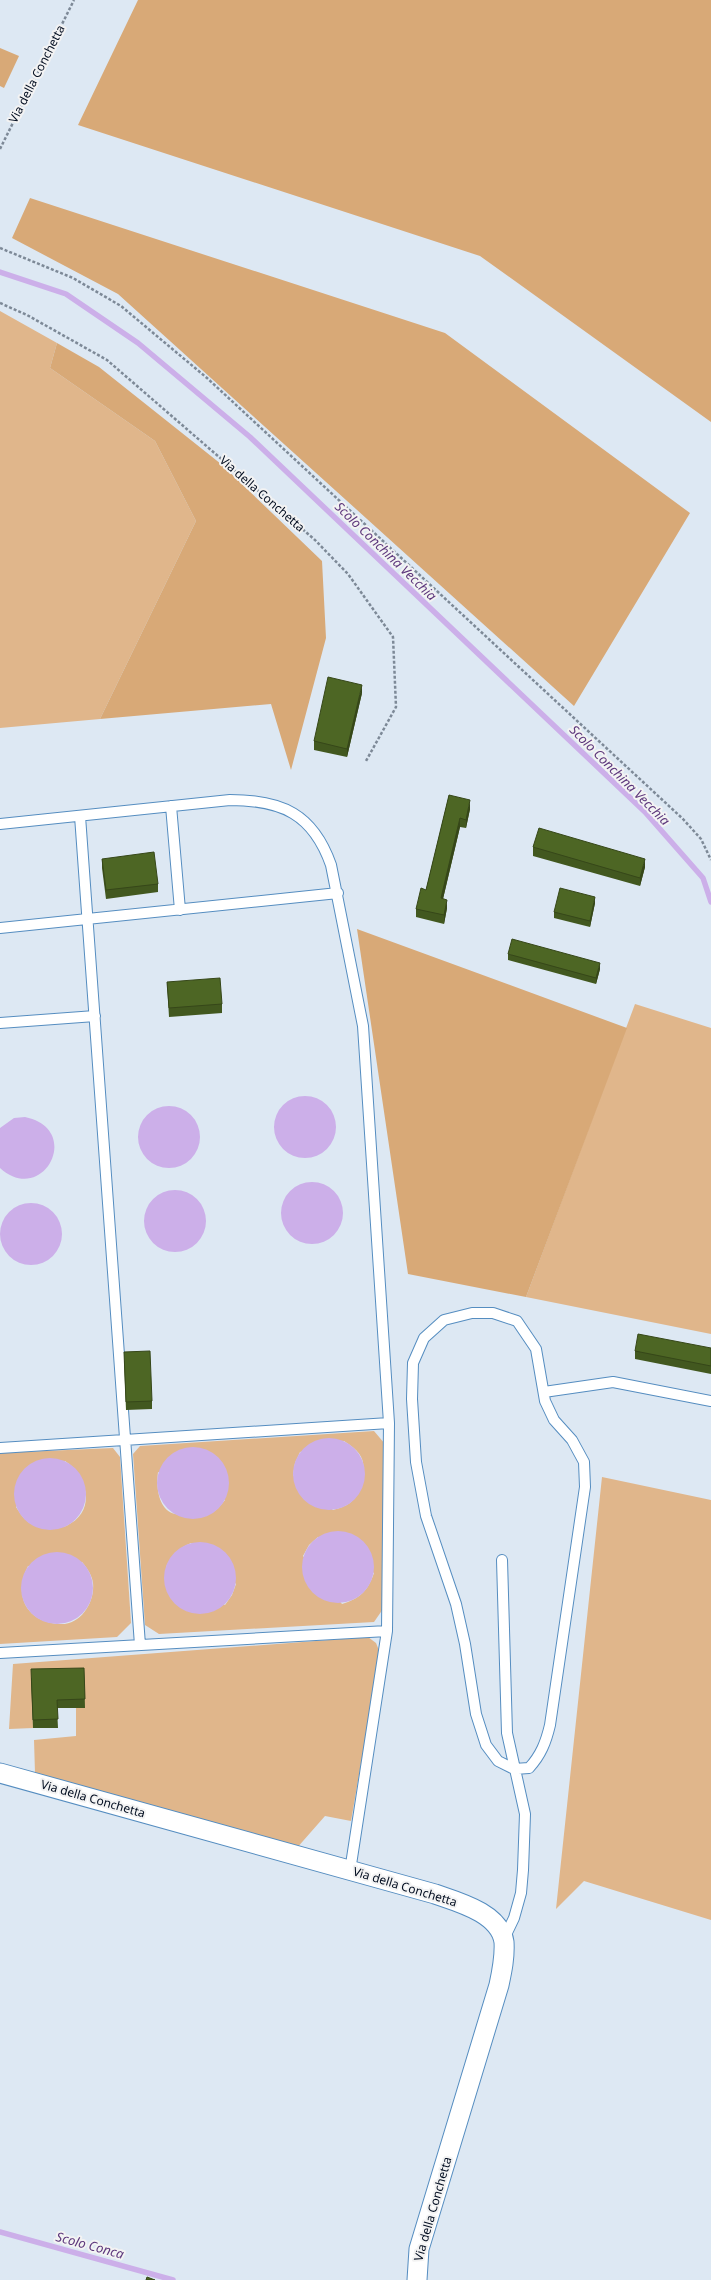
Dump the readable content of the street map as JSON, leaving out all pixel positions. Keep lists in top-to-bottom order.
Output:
{
  "streets": {
    "street": ["Via della Conchetta"]
  },
  "water": ["Scolo Conchina Vecchia", "Scolo Conca"]
}
